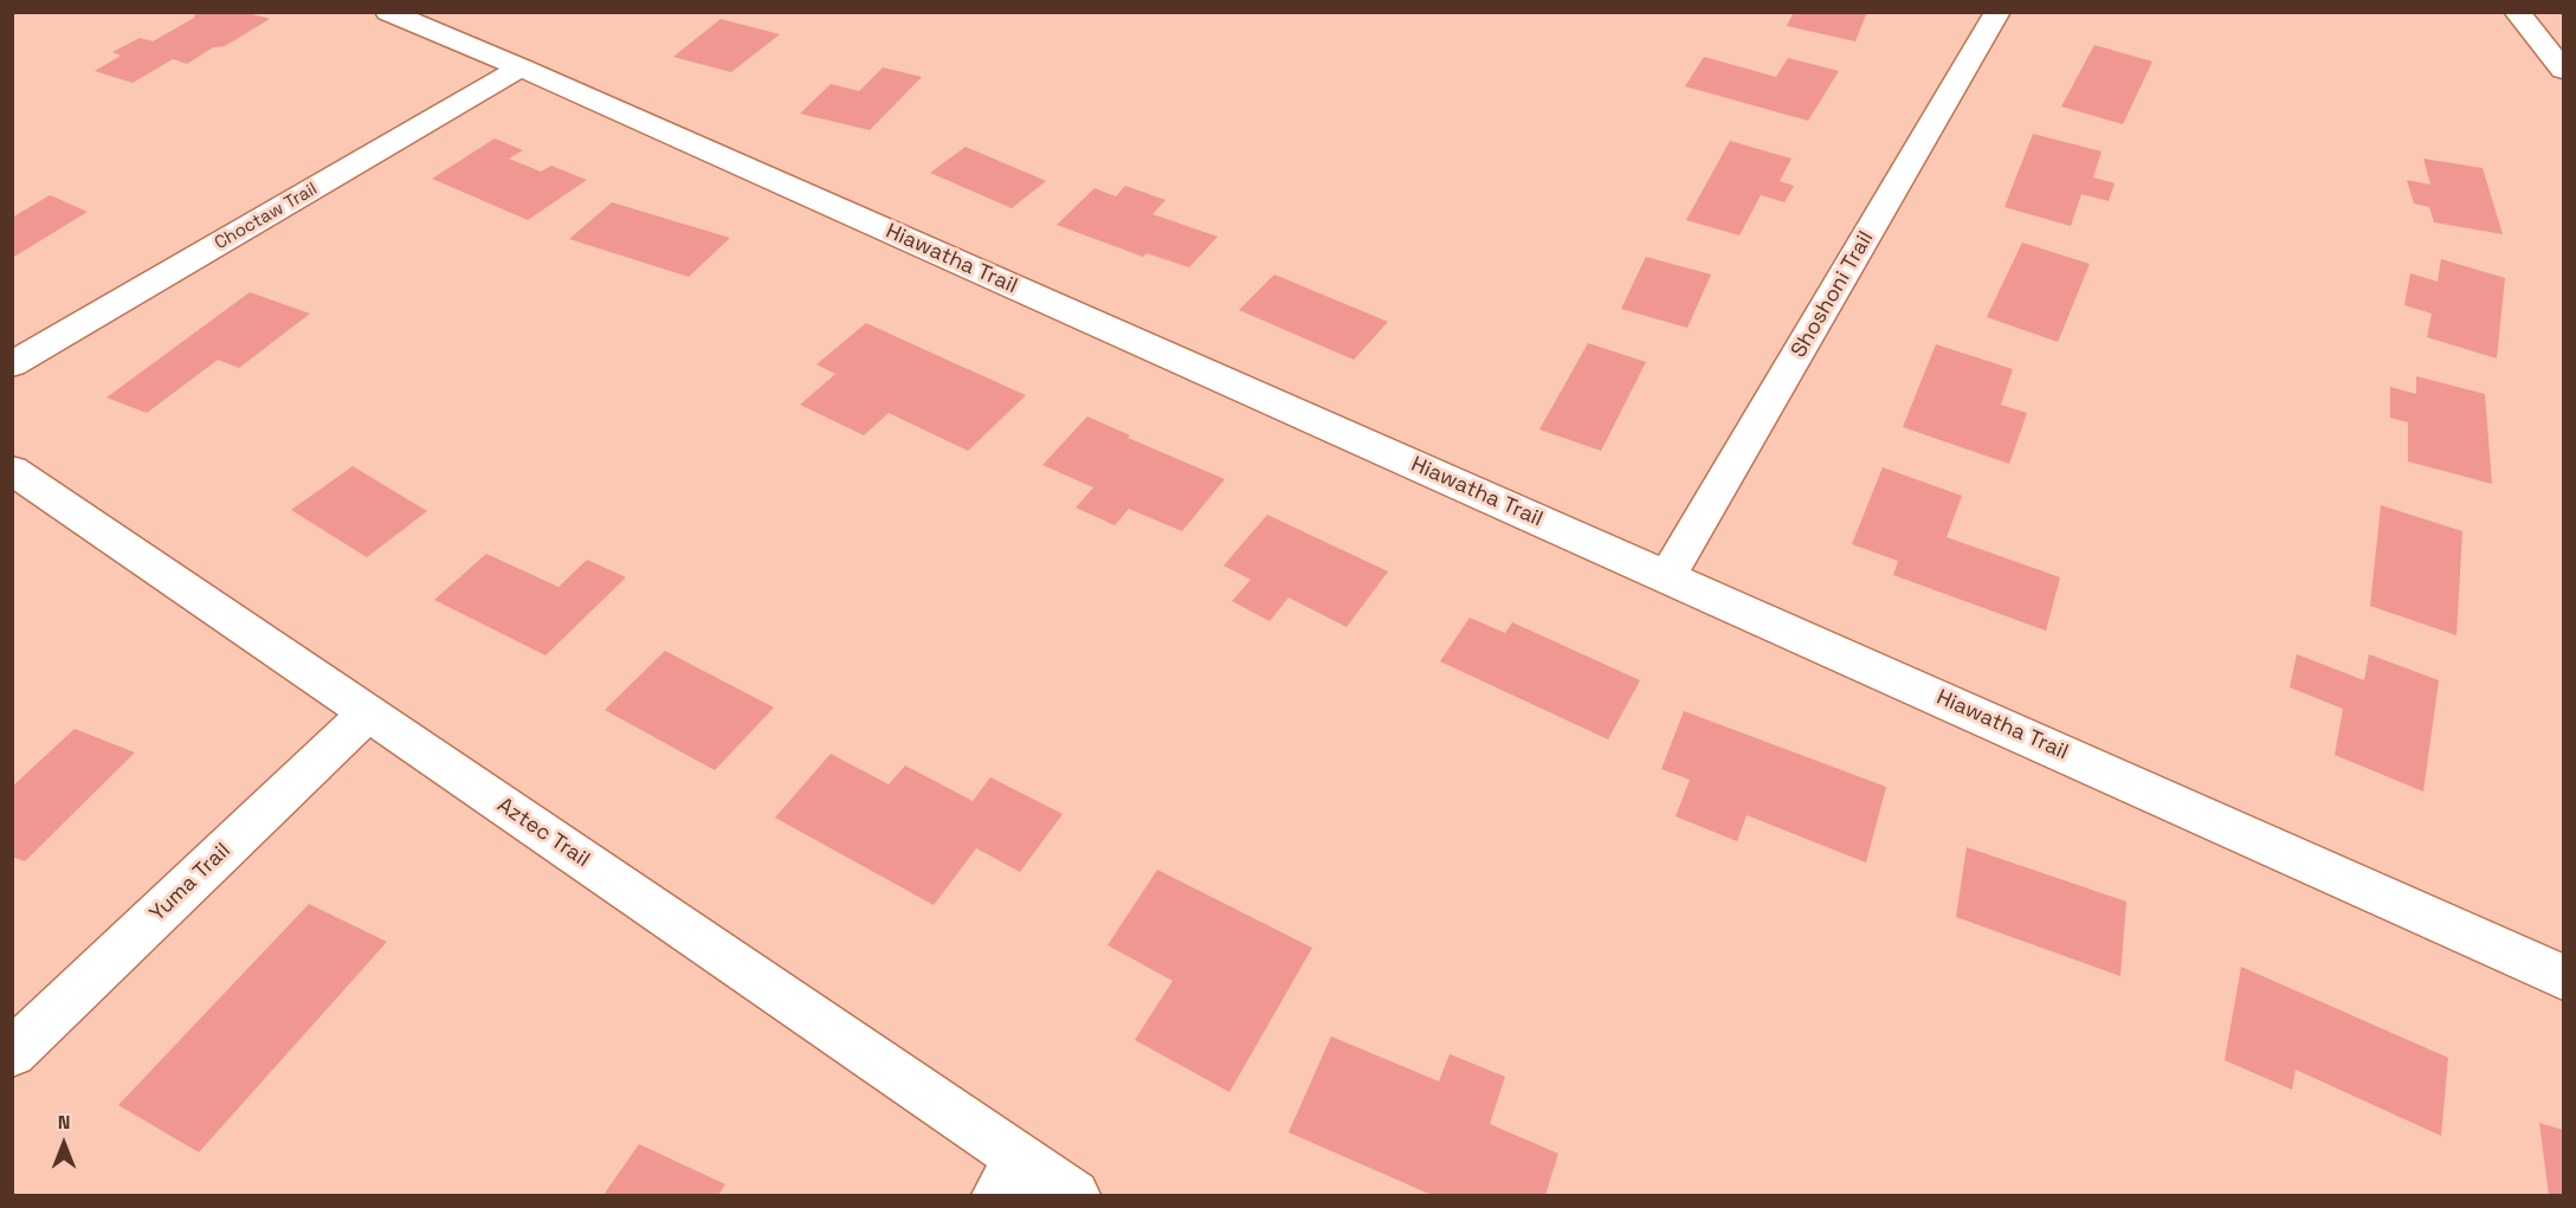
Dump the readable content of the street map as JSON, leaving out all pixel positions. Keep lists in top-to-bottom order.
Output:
{
  "streets": {
    "street": [
      "Choctaw Trail",
      "Hiawatha Trail",
      "Shoshoni Trail",
      "Aztec Trail",
      "Yuma Trail"
    ]
  },
  "crossings": [
    ["Choctaw Trail", "Hiawatha Trail"],
    ["Hiawatha Trail", "Shoshoni Trail"],
    ["Aztec Trail", "Yuma Trail"]
  ],
  "north": "top"
}
